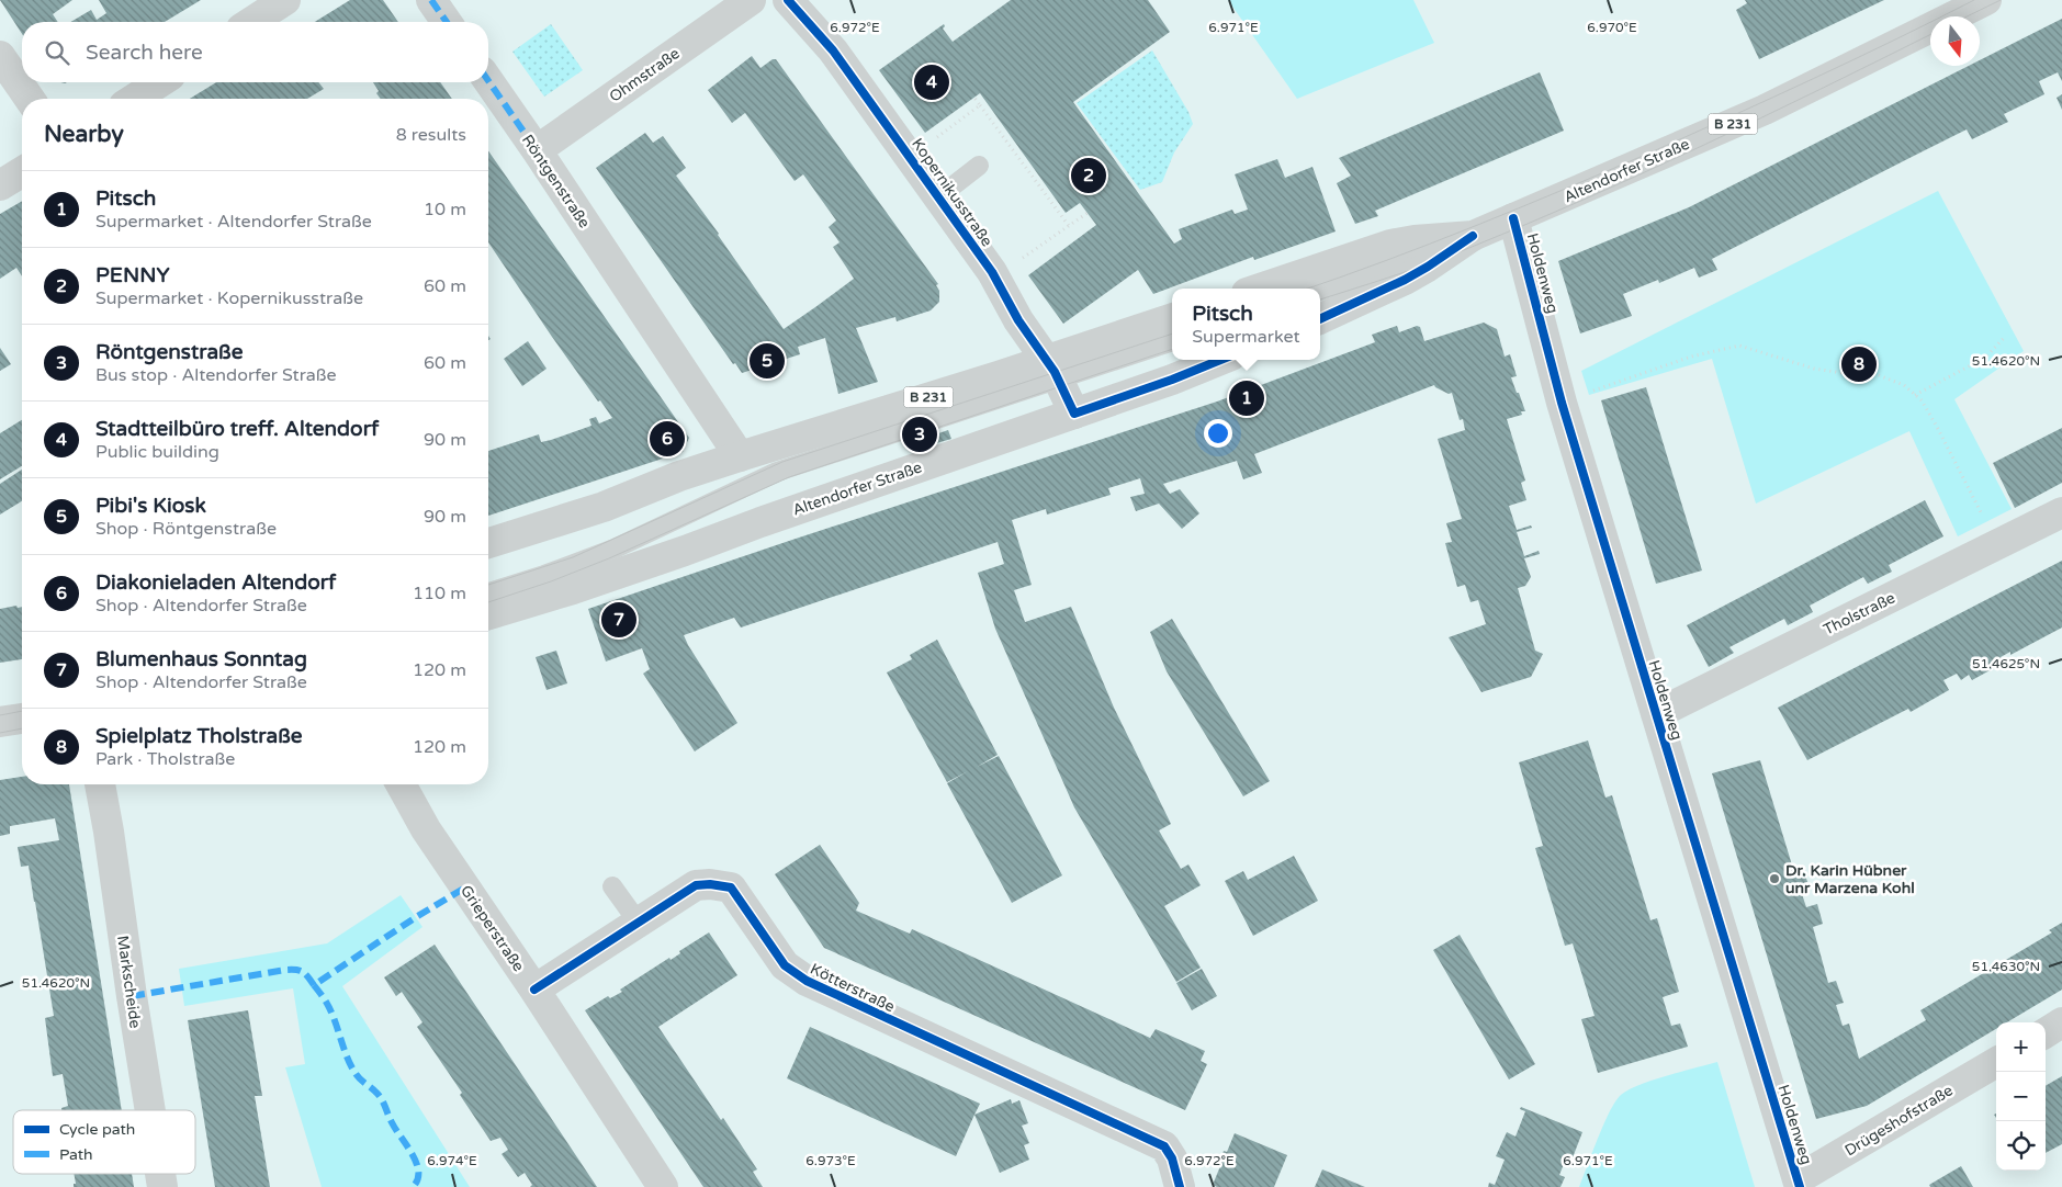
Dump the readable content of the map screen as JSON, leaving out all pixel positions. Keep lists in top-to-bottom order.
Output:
{
  "streets": {
    "street": [
      "Ohmstraße",
      "B 231",
      "Altendorfer Straße",
      "Röntgenstraße",
      "Kopernikusstraße",
      "Holdenweg",
      "Tholstraße",
      "Grieperstraße",
      "Markscheide",
      "Kötterstraße",
      "Drügeshofstraße"
    ]
  },
  "crossings": [
    ["Ohmstraße", "Röntgenstraße"],
    ["B 231", "Röntgenstraße"],
    ["B 231", "Kopernikusstraße"],
    ["Altendorfer Straße", "Kopernikusstraße"],
    ["Altendorfer Straße", "Holdenweg"],
    ["Holdenweg", "Tholstraße"],
    ["Holdenweg", "Drügeshofstraße"],
    ["Grieperstraße", "Kötterstraße"]
  ],
  "places": ["Dr. Karin Hübner unr Marzena Kohl"],
  "legend": ["Cycle path", "Path"],
  "north": "bottom",
  "page": {
    "search": "Search here",
    "pins": [
      "4",
      "2",
      "5",
      "8",
      "1",
      "3",
      "6",
      "7"
    ],
    "heading": ["Nearby", "8 results"],
    "list": [
      {
        "mark": "1",
        "name": "Pitsch",
        "note": "Supermarket · Altendorfer Straße",
        "value": "10 m"
      },
      {
        "mark": "2",
        "name": "PENNY",
        "note": "Supermarket · Kopernikusstraße",
        "value": "60 m"
      },
      {
        "mark": "3",
        "name": "Röntgenstraße",
        "note": "Bus stop · Altendorfer Straße",
        "value": "60 m"
      },
      {
        "mark": "4",
        "name": "Stadtteilbüro treff. Altendorf",
        "note": "Public building",
        "value": "90 m"
      },
      {
        "mark": "5",
        "name": "Pibi's Kiosk",
        "note": "Shop · Röntgenstraße",
        "value": "90 m"
      },
      {
        "mark": "6",
        "name": "Diakonieladen Altendorf",
        "note": "Shop · Altendorfer Straße",
        "value": "110 m"
      },
      {
        "mark": "7",
        "name": "Blumenhaus Sonntag",
        "note": "Shop · Altendorfer Straße",
        "value": "120 m"
      },
      {
        "mark": "8",
        "name": "Spielplatz Tholstraße",
        "note": "Park · Tholstraße",
        "value": "120 m"
      }
    ],
    "popup": ["Pitsch", "Supermarket"],
    "map_buttons": ["+", "−"]
  },
  "coordinates": [
    "6.972°E",
    "6.971°E",
    "6.970°E",
    "51.4620°N",
    "51.4625°N",
    "51.4630°N",
    "6.974°E",
    "6.973°E"
  ]
}
